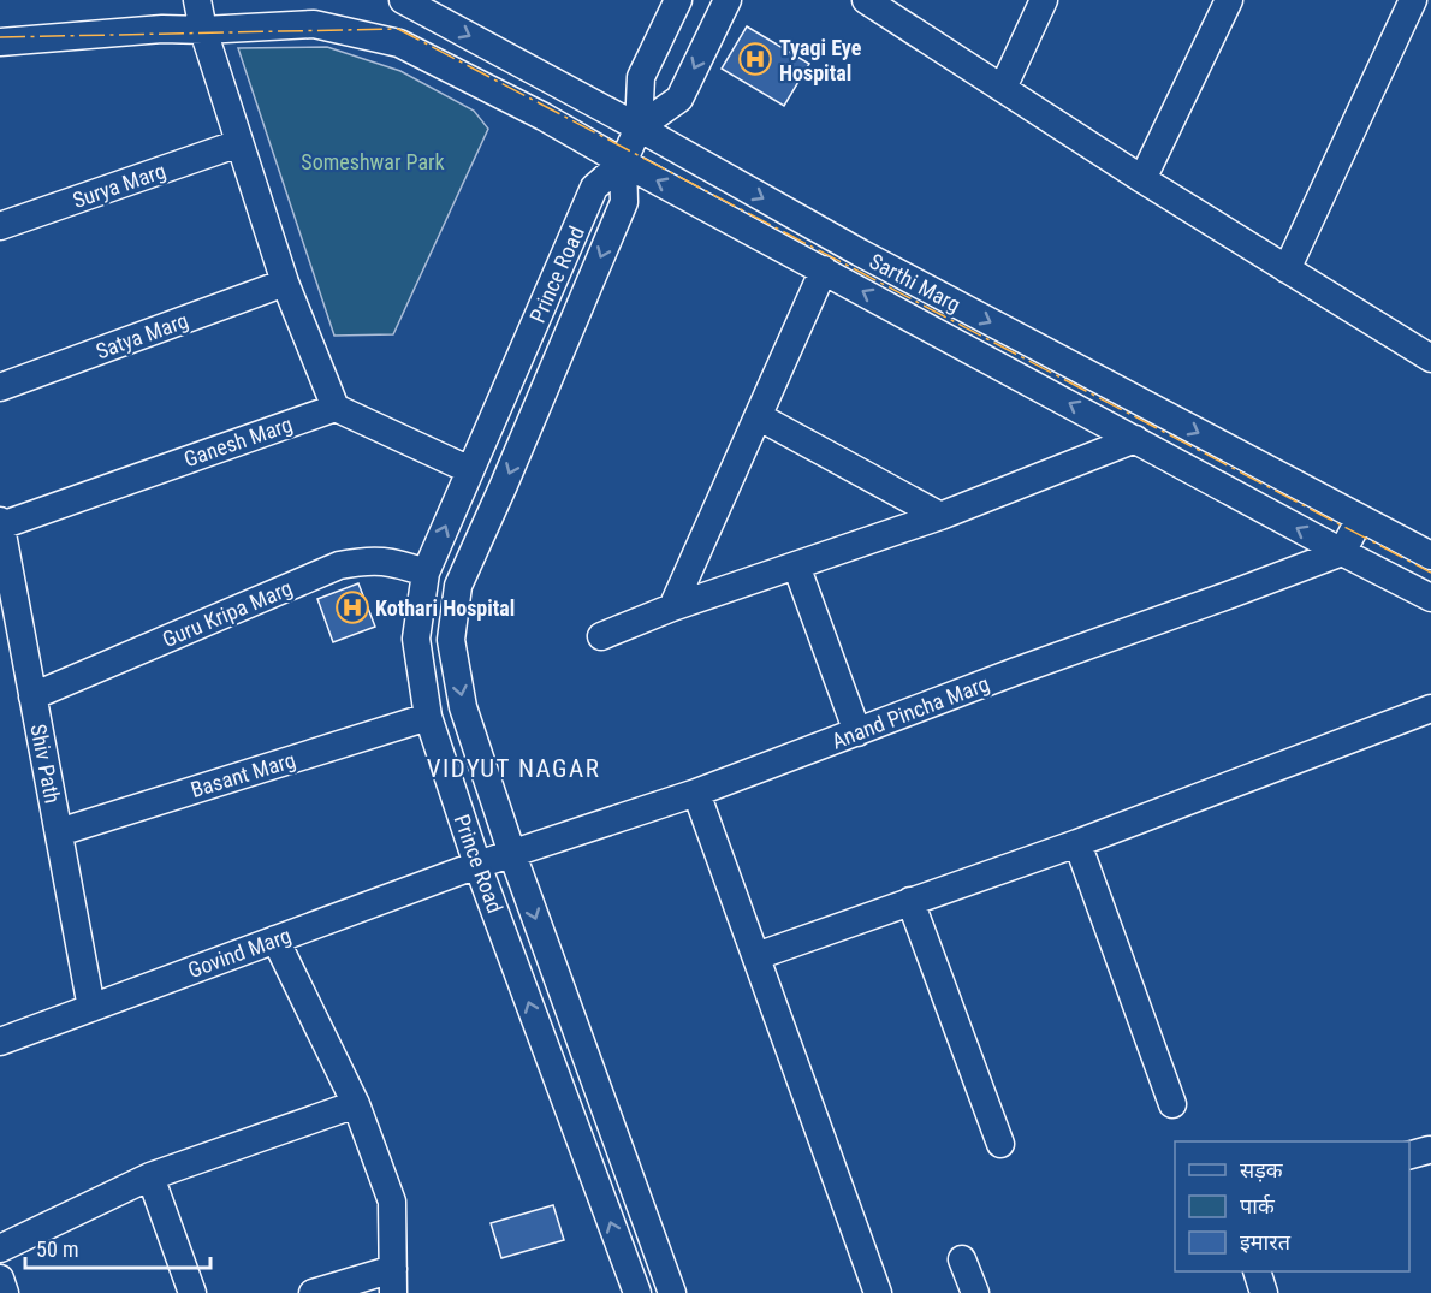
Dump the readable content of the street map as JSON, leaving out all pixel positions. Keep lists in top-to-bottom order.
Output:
{
  "streets": {
    "street": [
      "Surya Marg",
      "Prince Road",
      "Sarthi Marg",
      "Satya Marg",
      "Ganesh Marg",
      "Guru Kripa Marg",
      "Anand Pincha Marg",
      "Shiv Path",
      "Basant Marg",
      "Govind Marg"
    ]
  },
  "crossings": [
    ["Prince Road", "Sarthi Marg"],
    ["Prince Road", "Guru Kripa Marg"],
    ["Prince Road", "Anand Pincha Marg"],
    ["Prince Road", "Basant Marg"],
    ["Prince Road", "Govind Marg"],
    ["Ganesh Marg", "Shiv Path"],
    ["Guru Kripa Marg", "Shiv Path"],
    ["Anand Pincha Marg", "Govind Marg"],
    ["Shiv Path", "Basant Marg"],
    ["Shiv Path", "Govind Marg"]
  ],
  "districts": ["VIDYUT NAGAR"],
  "parks": ["Someshwar Park"],
  "places": {
    "hospital": ["Tyagi Eye Hospital", "Kothari Hospital"]
  },
  "legend": ["सड़क", "पार्क", "इमारत"],
  "scale_bar": "50 m"
}
